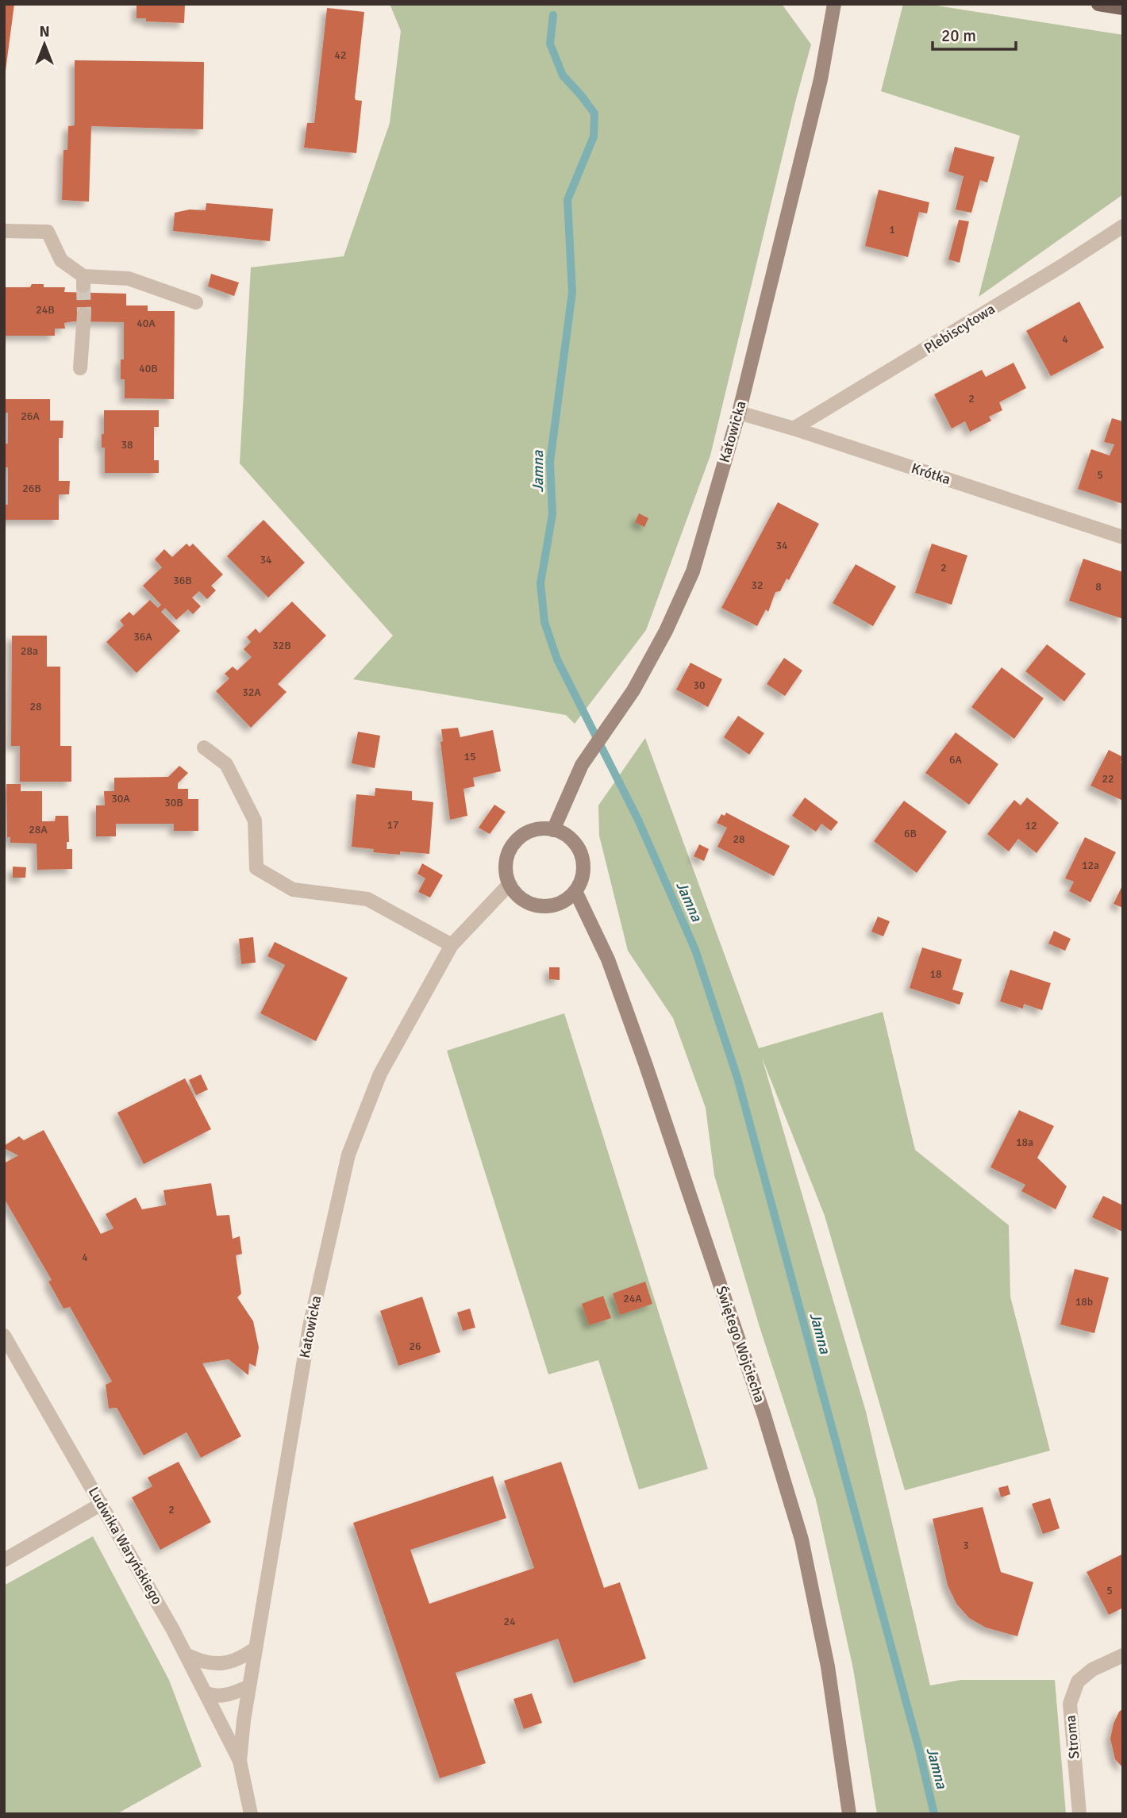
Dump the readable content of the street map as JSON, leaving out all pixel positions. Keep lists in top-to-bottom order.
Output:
{
  "streets": {
    "street": [
      "Plebiscytowa",
      "Katowicka",
      "Krótka",
      "Świętego Wojciecha",
      "Ludwika Waryńskiego",
      "Stroma"
    ]
  },
  "crossings": [
    ["Plebiscytowa", "Krótka"],
    ["Katowicka", "Krótka"],
    ["Katowicka", "Świętego Wojciecha"],
    ["Katowicka", "Ludwika Waryńskiego"]
  ],
  "water": ["Jamna"],
  "house_numbers": [
    "42",
    "1",
    "24B",
    "40A",
    "4",
    "40B",
    "2",
    "26A",
    "38",
    "5",
    "26B",
    "34",
    "34",
    "2",
    "36B",
    "32",
    "8",
    "36A",
    "32B",
    "28a",
    "30",
    "32A",
    "28",
    "15",
    "6A",
    "22",
    "30A",
    "30B",
    "17",
    "12",
    "28A",
    "6B",
    "28",
    "12a",
    "18",
    "18a",
    "4",
    "24A",
    "18b",
    "26",
    "2",
    "3",
    "5",
    "24"
  ],
  "scale_bar": "20 m",
  "north": "top"
}
